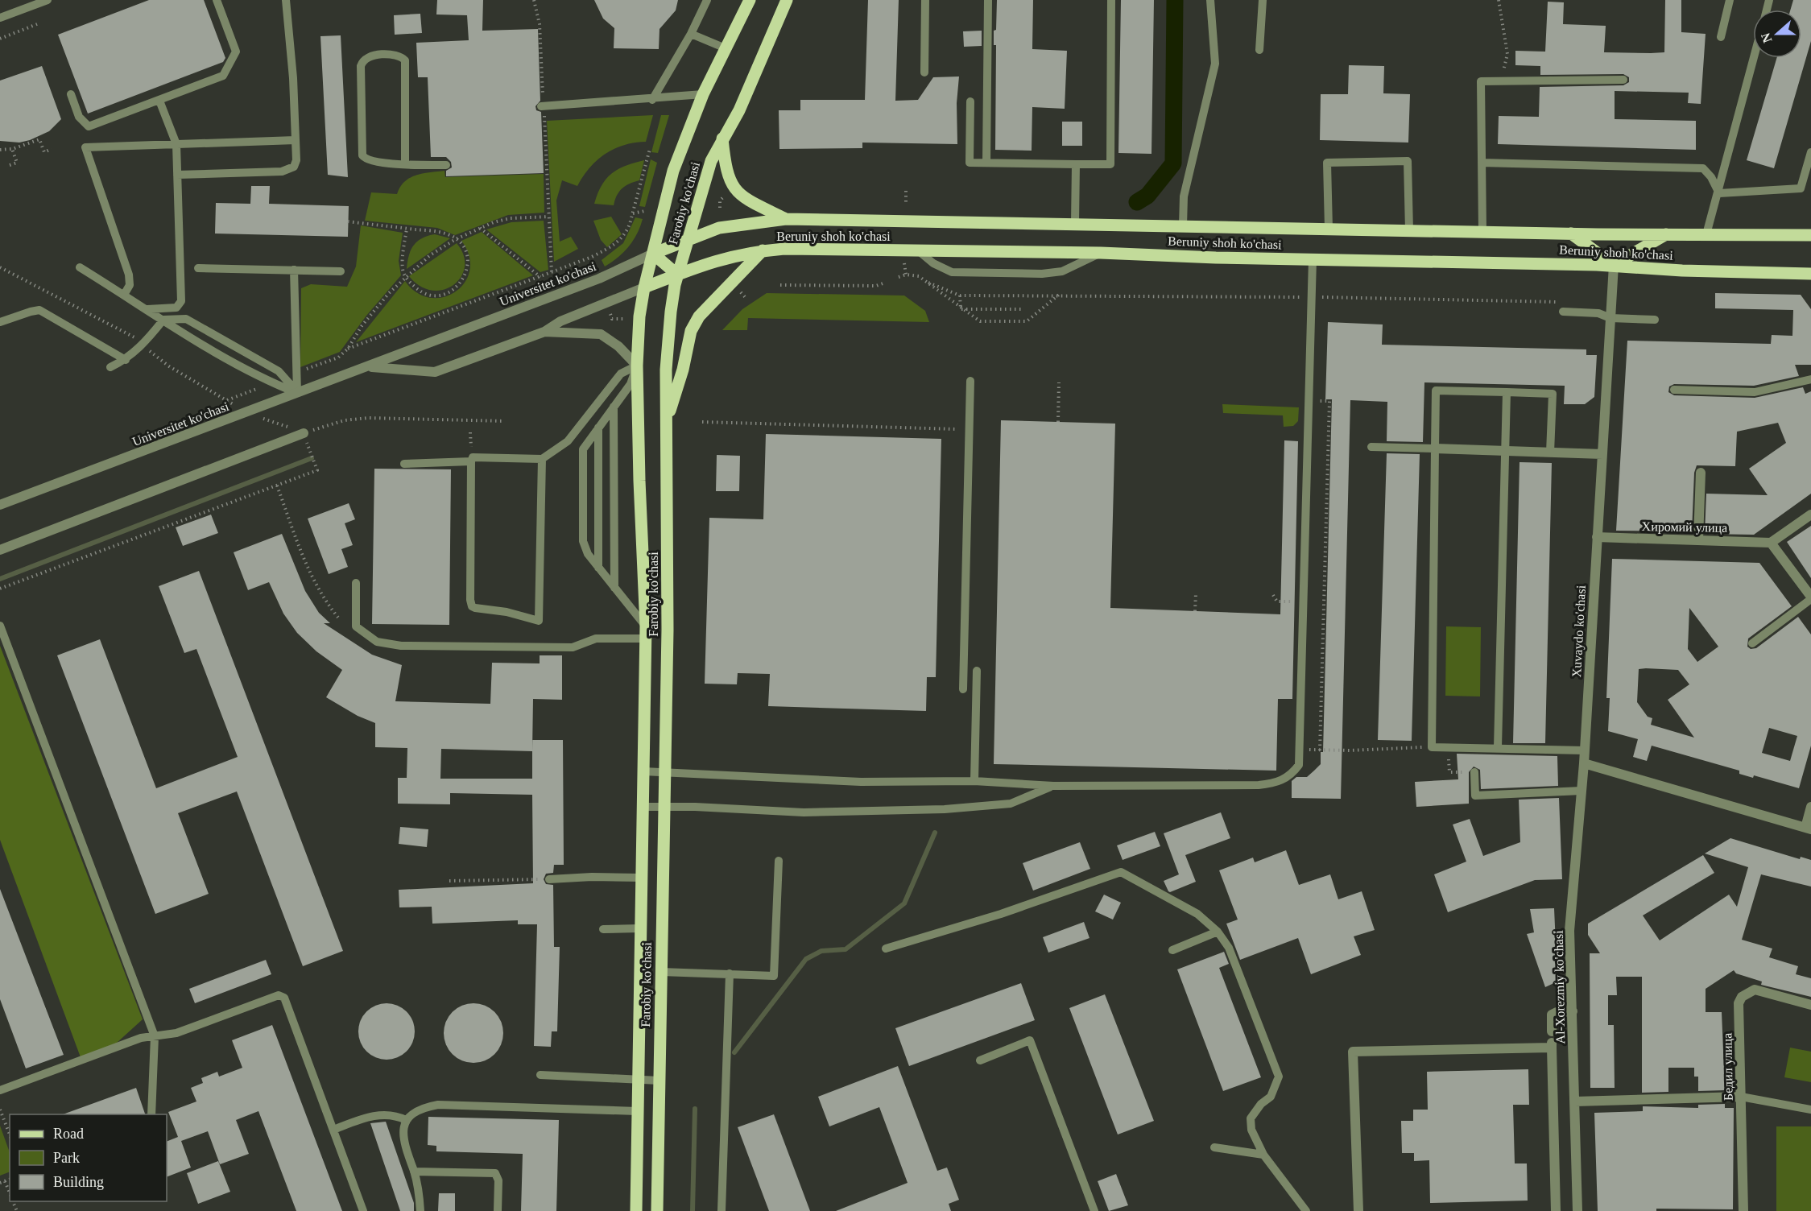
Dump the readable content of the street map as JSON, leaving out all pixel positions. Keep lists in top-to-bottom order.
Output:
{
  "streets": {
    "main road": ["Farobiy ko'chasi", "Beruniy shoh ko'chasi"],
    "street": [
      "Universitet ko'chasi",
      "Хиромий улица",
      "Xuvaydo ko'chasi",
      "Al-Xorezmiy ko'chasi",
      "Бедил улица"
    ]
  },
  "crossings": [
    ["Farobiy ko'chasi", "Beruniy shoh ko'chasi"],
    ["Farobiy ko'chasi", "Universitet ko'chasi"],
    ["Beruniy shoh ko'chasi", "Universitet ko'chasi"],
    ["Beruniy shoh ko'chasi", "Xuvaydo ko'chasi"],
    ["Хиромий улица", "Xuvaydo ko'chasi"],
    ["Xuvaydo ko'chasi", "Al-Xorezmiy ko'chasi"]
  ],
  "legend": ["Road", "Park", "Building"],
  "north": "left"
}
